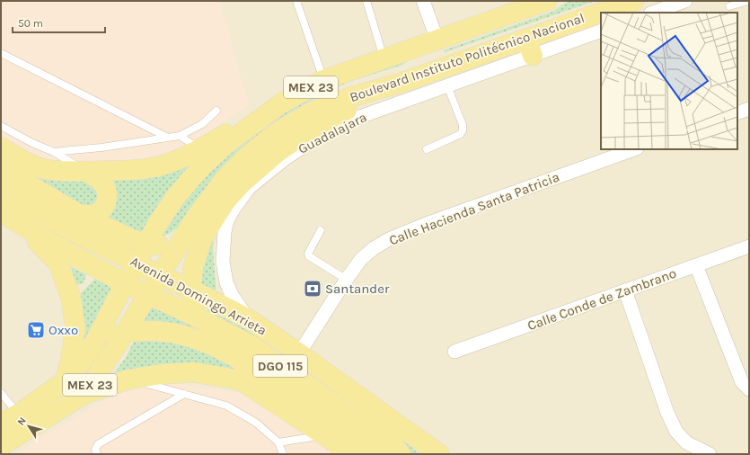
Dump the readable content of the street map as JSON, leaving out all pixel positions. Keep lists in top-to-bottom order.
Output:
{
  "streets": {
    "main road": [
      "Boulevard Instituto Politécnico Nacional",
      "MEX 23",
      "Avenida Domingo Arrieta",
      "DGO 115"
    ],
    "street": ["Guadalajara", "Calle Hacienda Santa Patricia", "Calle Conde de Zambrano"]
  },
  "crossings": [
    ["Boulevard Instituto Politécnico Nacional", "MEX 23"],
    ["Boulevard Instituto Politécnico Nacional", "Guadalajara"],
    ["Boulevard Instituto Politécnico Nacional", "Avenida Domingo Arrieta"],
    ["MEX 23", "Avenida Domingo Arrieta"],
    ["Guadalajara", "Avenida Domingo Arrieta"],
    ["Calle Hacienda Santa Patricia", "Avenida Domingo Arrieta"]
  ],
  "places": {
    "bank": ["Santander"],
    "supermarket": ["Oxxo"]
  },
  "scale_bar": "50 m",
  "north": "top left"
}
